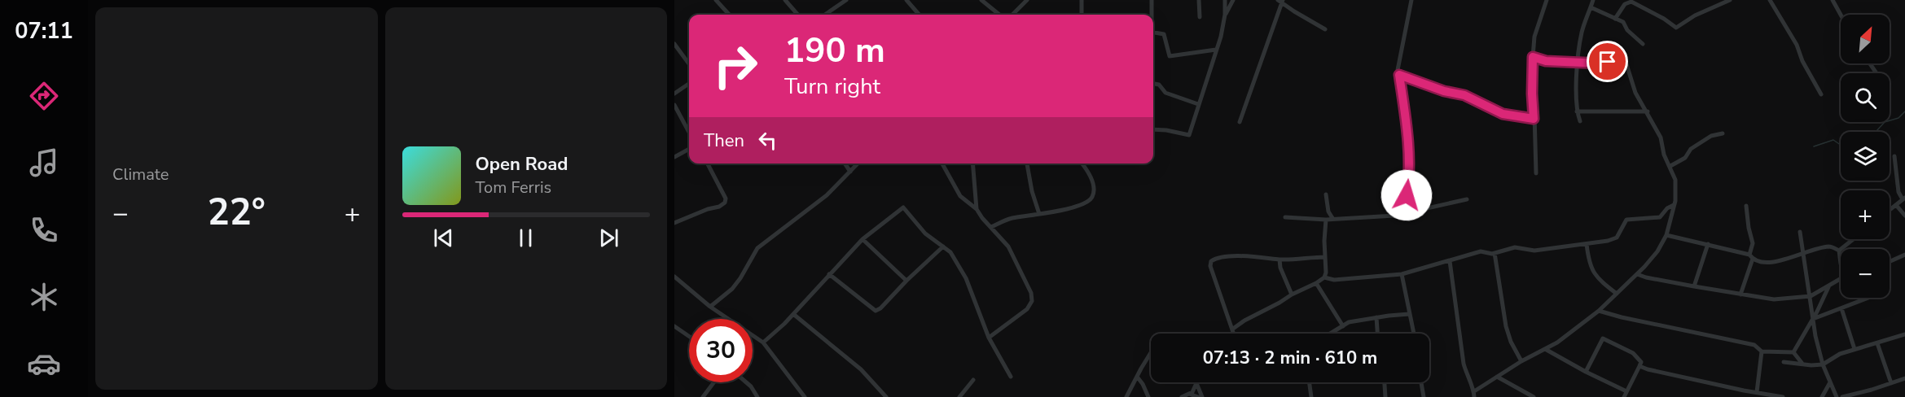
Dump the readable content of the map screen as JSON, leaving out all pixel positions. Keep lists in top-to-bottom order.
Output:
{
  "north": "top right",
  "page": {
    "tabs": "07:11",
    "tile": "Climate",
    "map_buttons": ["+", "−"],
    "turn": ["190 m", "Turn right"],
    "then": "Then",
    "song": ["Open Road", "Tom Ferris"],
    "heat": ["−", "22°", "+"],
    "limit": "30",
    "trip": "07:13 · 2 min · 610 m"
  }
}
